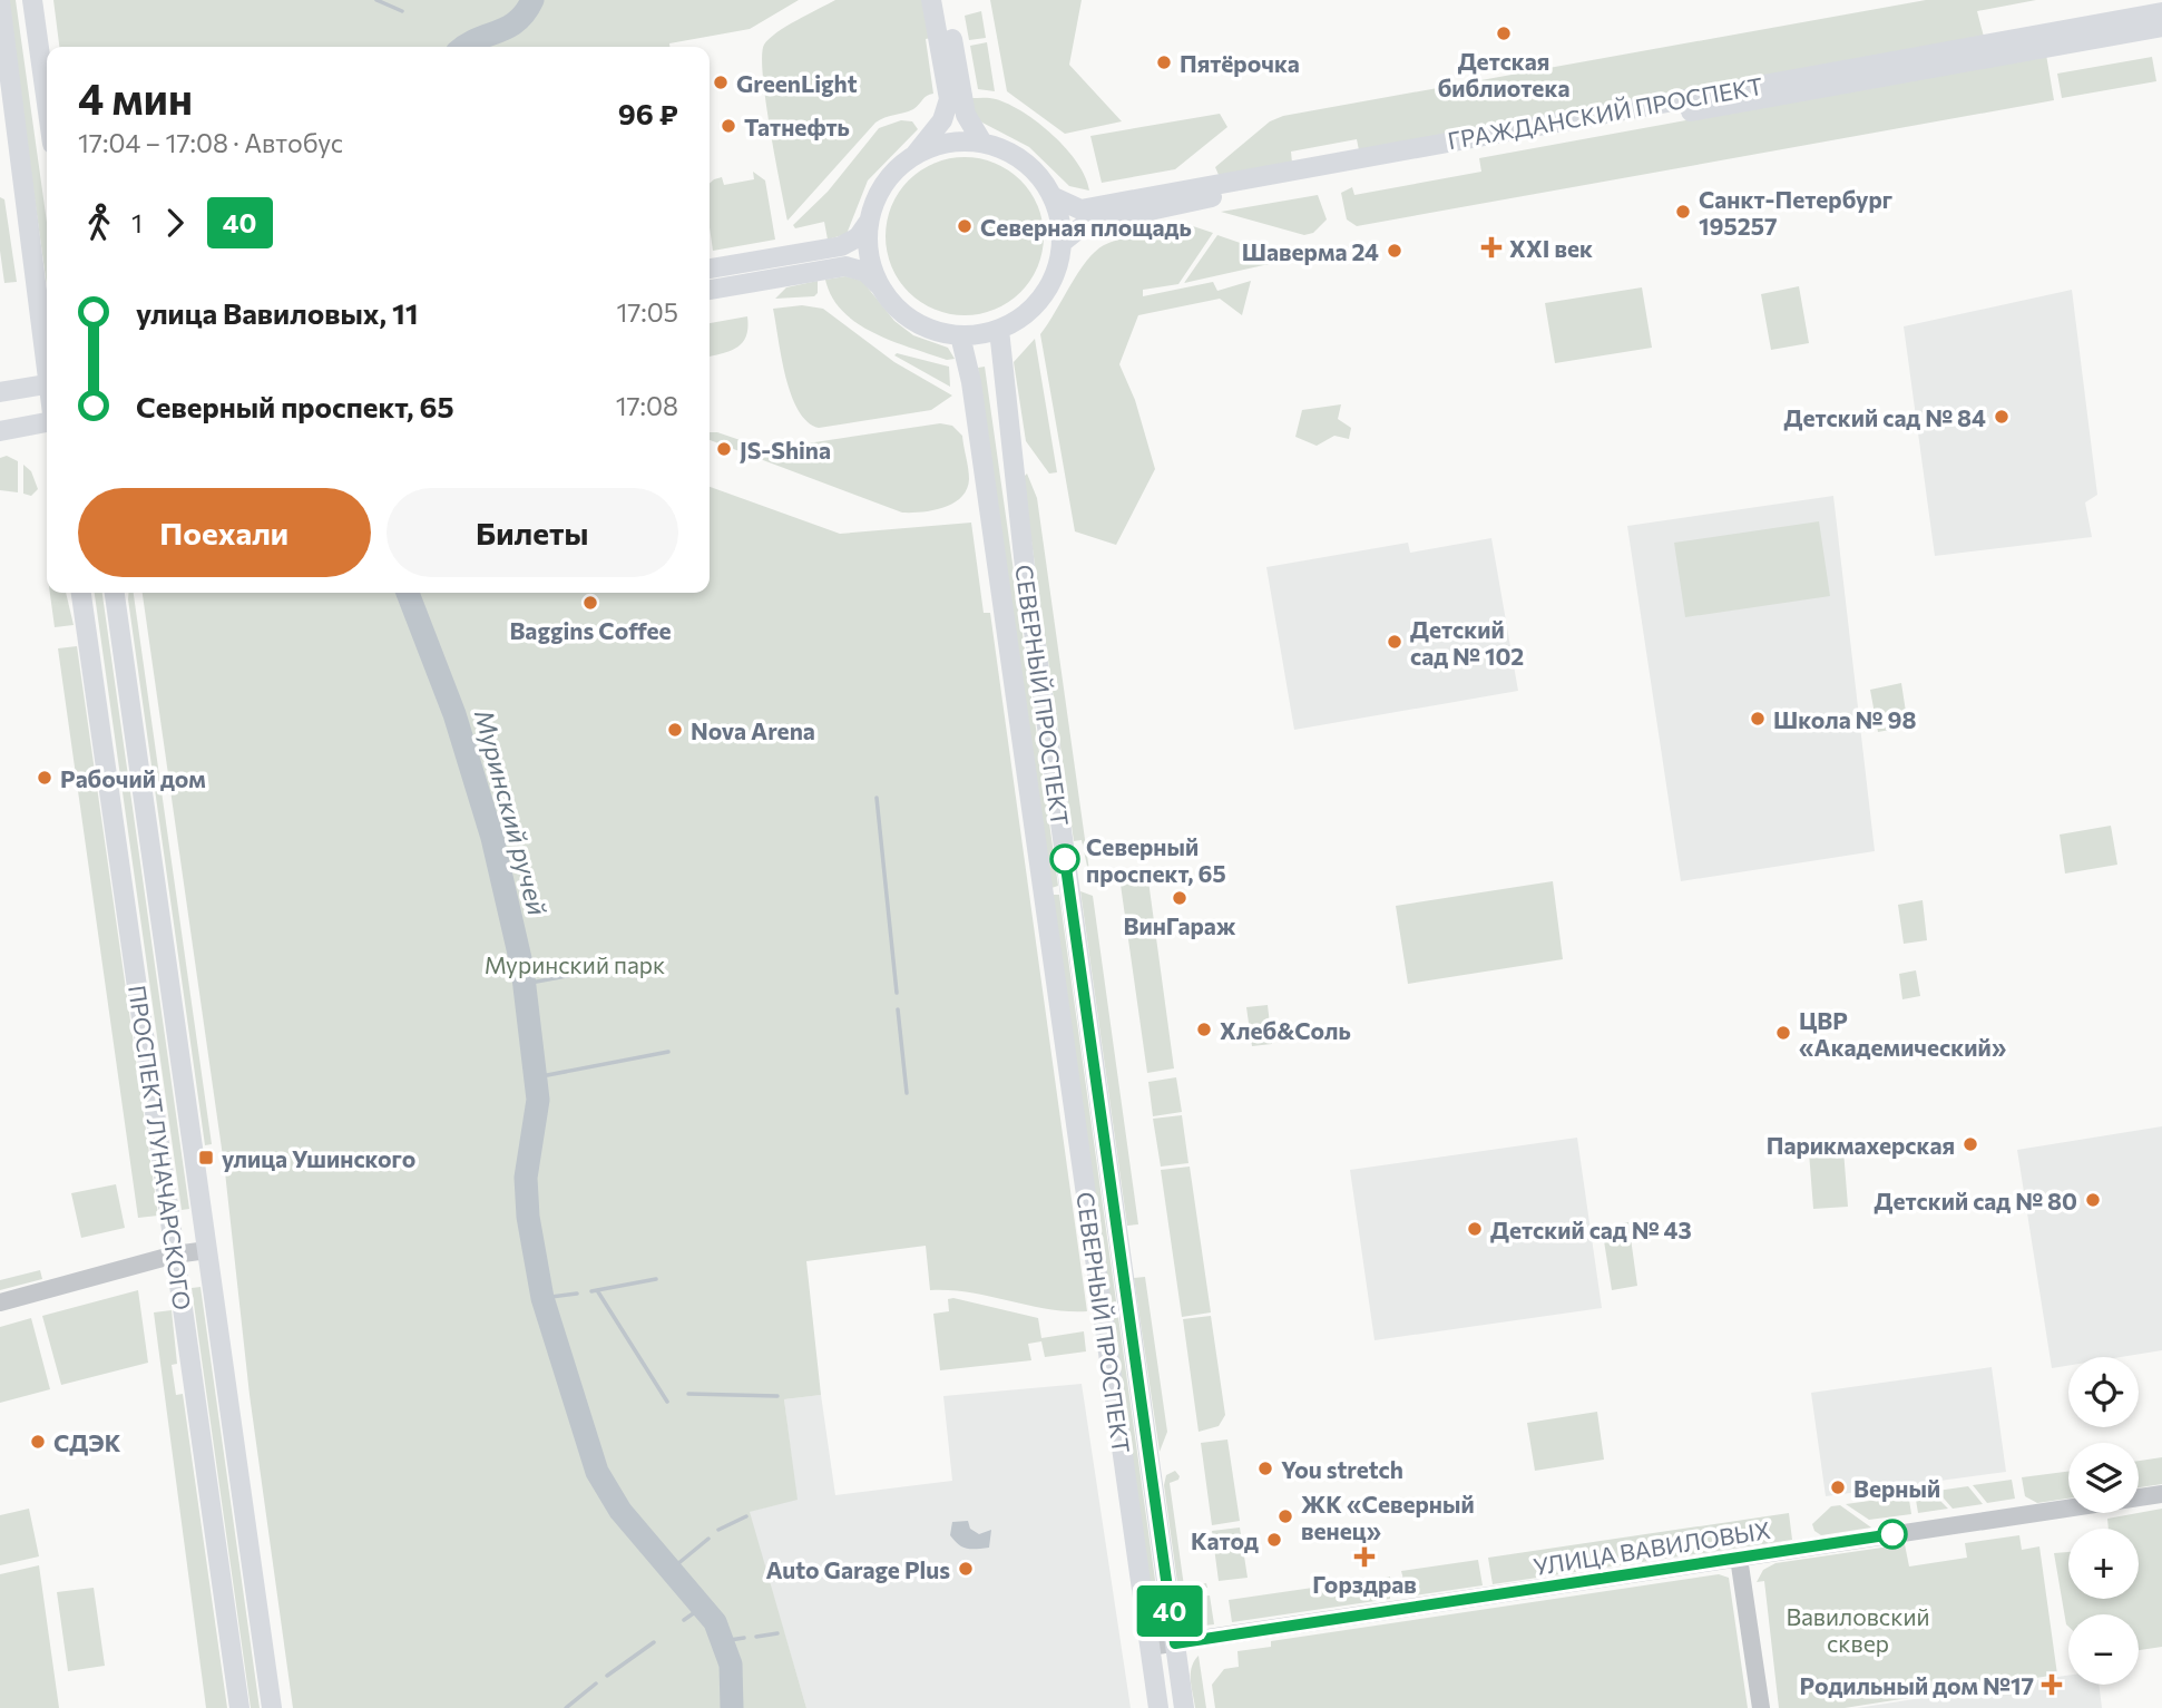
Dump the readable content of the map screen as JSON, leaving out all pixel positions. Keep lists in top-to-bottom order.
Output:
{
  "streets": {
    "main road": ["ГРАЖДАНСКИЙ ПРОСПЕКТ", "СЕВЕРНЫЙ ПРОСПЕКТ", "ПРОСПЕКТ ЛУНАЧАРСКОГО"],
    "street": ["УЛИЦА ВАВИЛОВЫХ"]
  },
  "crossings": [
    ["ГРАЖДАНСКИЙ ПРОСПЕКТ", "СЕВЕРНЫЙ ПРОСПЕКТ"],
    ["СЕВЕРНЫЙ ПРОСПЕКТ", "УЛИЦА ВАВИЛОВЫХ"]
  ],
  "water": ["Муринский ручей"],
  "parks": ["Муринский парк", "Вавиловский сквер"],
  "places": {
    "other": [
      "Детская библиотека",
      "Пятёрочка",
      "GreenLight",
      "Татнефть",
      "Санкт-Петербург 195257",
      "Северная площадь",
      "Шаверма 24",
      "Детский сад № 84",
      "JS-Shina",
      "Baggins Coffee",
      "Детский сад № 102",
      "Школа № 98",
      "Nova Arena",
      "Рабочий дом",
      "Северный проспект, 65",
      "ВинГараж",
      "Хлеб&Соль",
      "ЦВР «Академический»",
      "Парикмахерская",
      "Детский сад № 80",
      "Детский сад № 43",
      "СДЭК",
      "You stretch",
      "Верный",
      "ЖК «Северный венец»",
      "Катод",
      "Auto Garage Plus"
    ],
    "health": ["XXI век", "Горздрав", "Родильный дом №17"],
    "transit": ["улица Ушинского"]
  },
  "lines": ["bus line 40"],
  "page": {
    "on_map": "40",
    "heading": ["4 мин", "17:04 – 17:08 · Автобус", "96 ₽"],
    "legs": ["1", "40"],
    "list": [
      {
        "name": "улица Вавиловых, 11",
        "value": "17:05"
      },
      {
        "name": "Северный проспект, 65",
        "value": "17:08"
      }
    ],
    "buttons": ["Поехали", "Билеты"],
    "map_buttons": ["+", "−"]
  }
}
